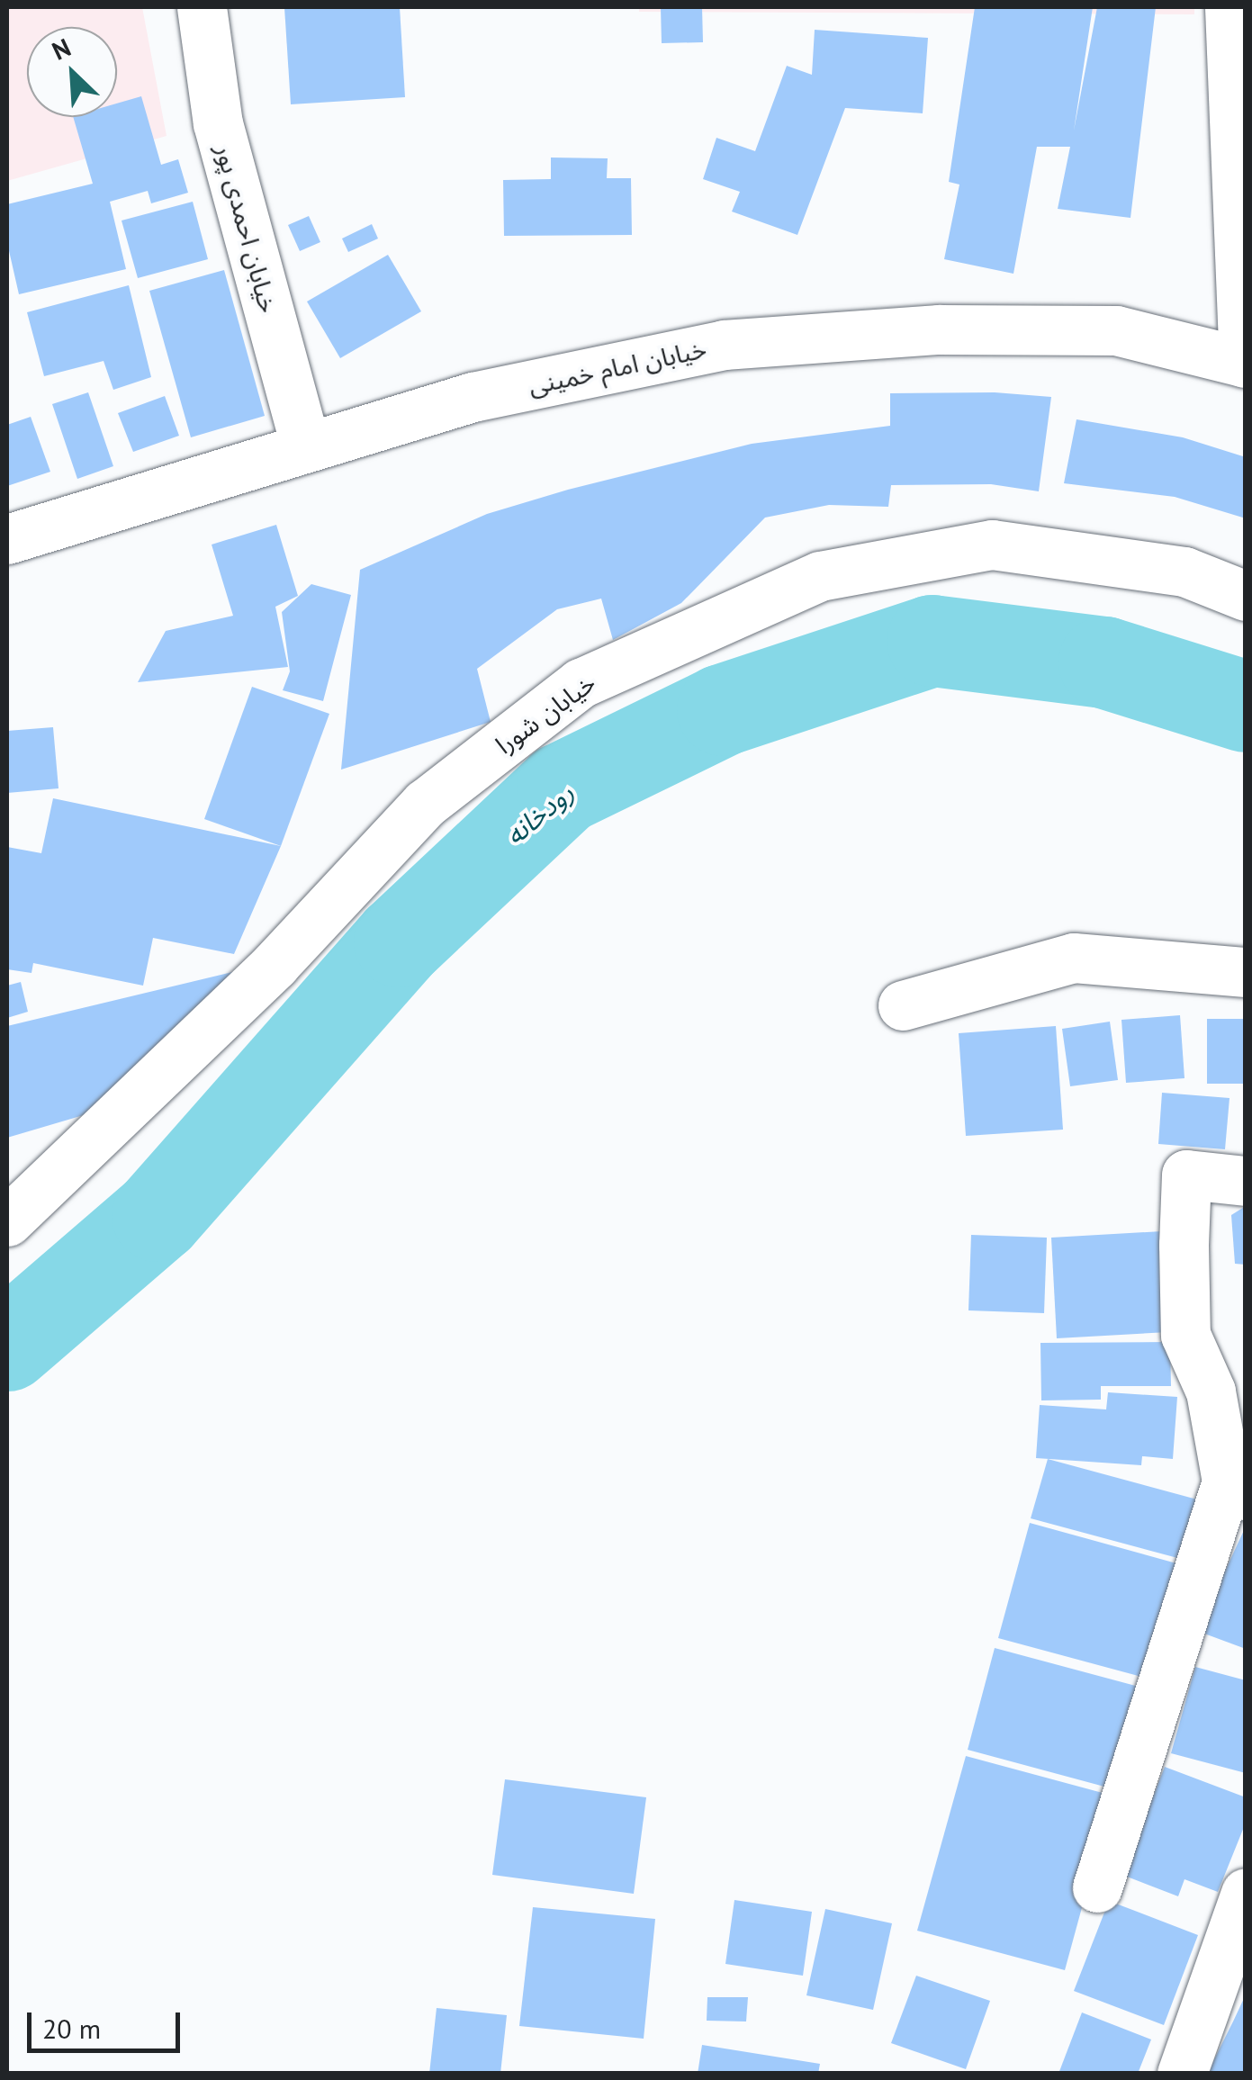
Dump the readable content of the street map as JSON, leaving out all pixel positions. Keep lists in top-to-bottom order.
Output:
{
  "streets": {
    "street": ["خیابان احمدی پور", "خیابان امام خمینی", "خیابان شورا"]
  },
  "crossings": [
    ["خیابان احمدی پور", "خیابان امام خمینی"]
  ],
  "water": ["رودخانه"],
  "scale_bar": "20 m",
  "north": "top left"
}
